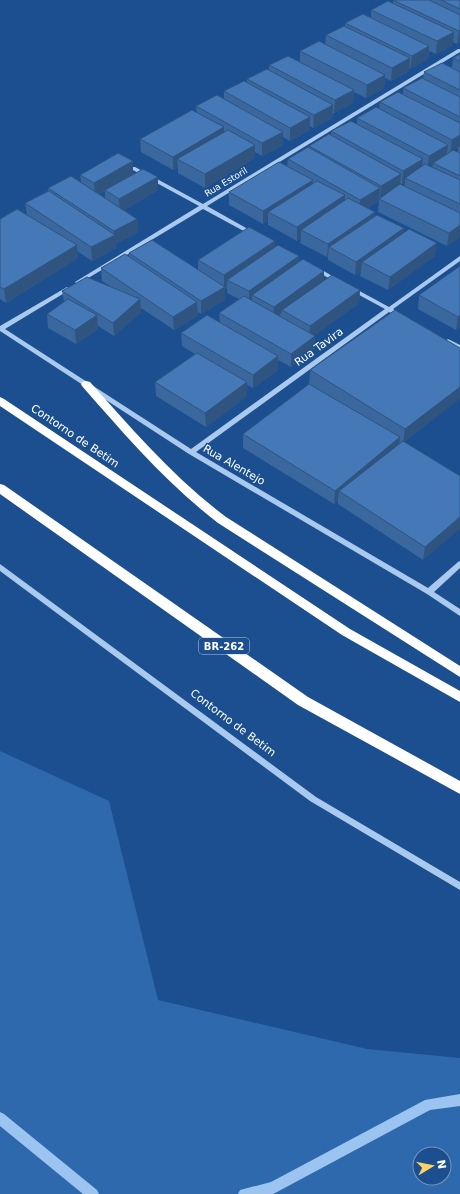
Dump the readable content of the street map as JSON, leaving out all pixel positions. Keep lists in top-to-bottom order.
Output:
{
  "streets": {
    "highway": ["Contorno de Betim", "BR-262"],
    "street": ["Rua Estoril", "Rua Tavira", "Rua Alentejo"]
  },
  "crossings": [
    ["Rua Estoril", "Rua Alentejo"],
    ["Rua Tavira", "Rua Alentejo"]
  ],
  "north": "right"
}
